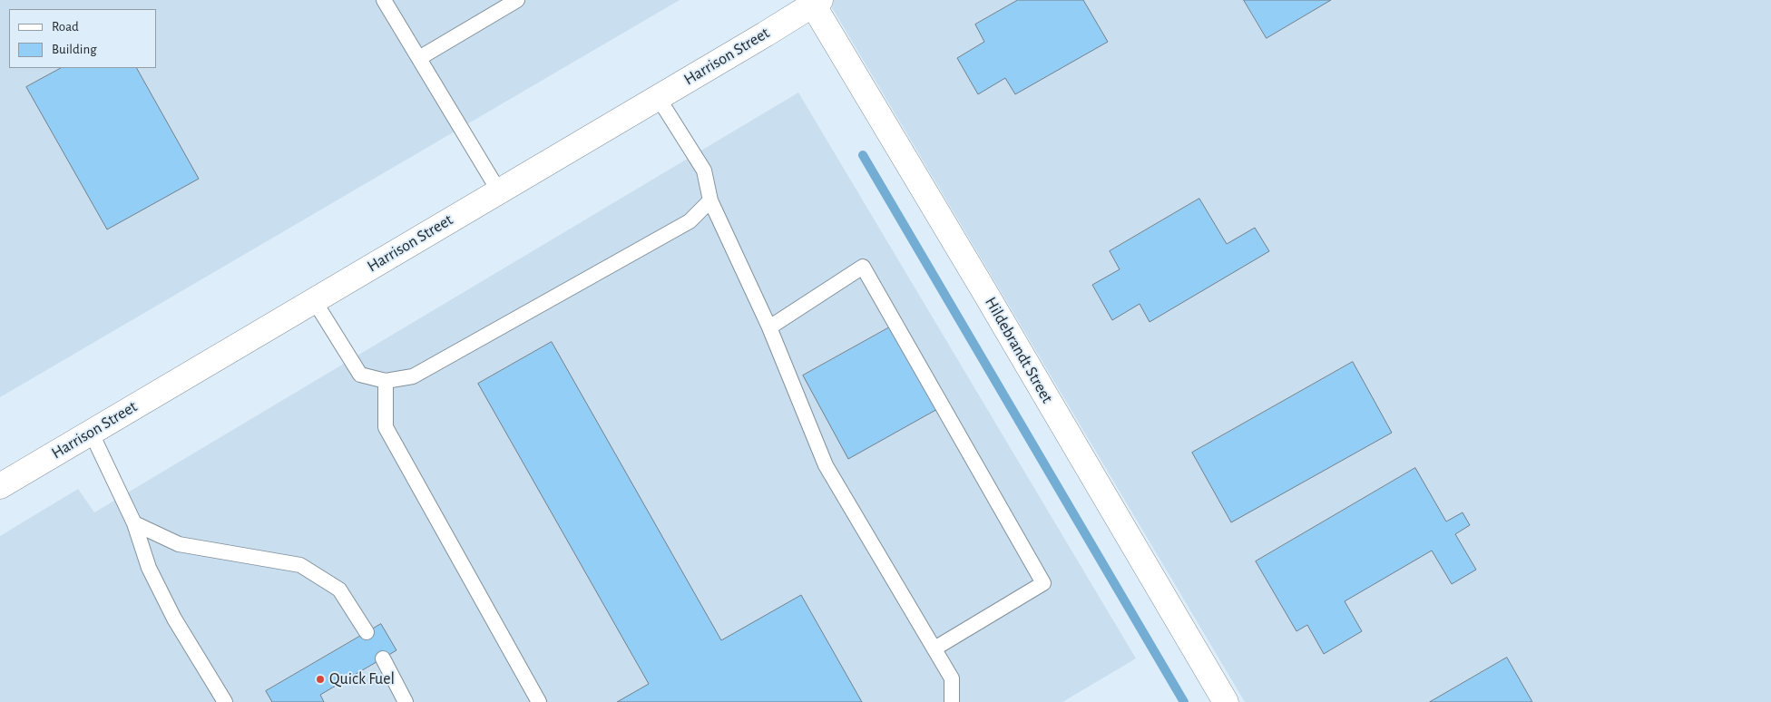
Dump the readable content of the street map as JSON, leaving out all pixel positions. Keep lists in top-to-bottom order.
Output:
{
  "streets": {
    "street": ["Harrison Street", "Hildebrandt Street"]
  },
  "crossings": [
    ["Harrison Street", "Hildebrandt Street"]
  ],
  "places": ["Quick Fuel"],
  "legend": ["Road", "Building"]
}
